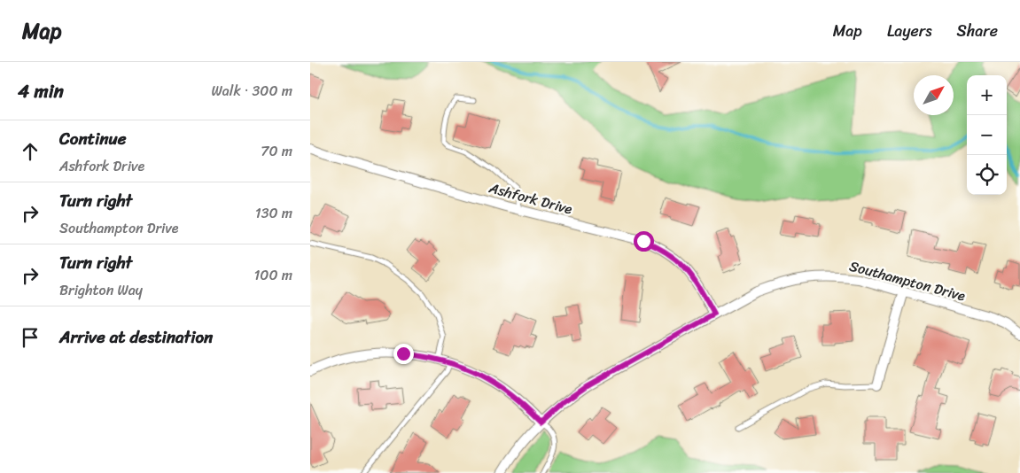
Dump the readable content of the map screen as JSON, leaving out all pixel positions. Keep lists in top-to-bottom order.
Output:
{
  "streets": {
    "street": ["Ashfork Drive", "Southampton Drive"]
  },
  "crossings": [
    ["Ashfork Drive", "Southampton Drive"]
  ],
  "north": "top right",
  "page": {
    "header": "Map",
    "nav": ["Map", "Layers", "Share"],
    "heading": ["4 min", "Walk · 300 m"],
    "map_buttons": ["+", "−"],
    "list": [
      ["Continue", "Ashfork Drive", "70 m"],
      ["Turn right", "Southampton Drive", "130 m"],
      ["Turn right", "Brighton Way", "100 m"],
      "Arrive at destination"
    ]
  }
}
